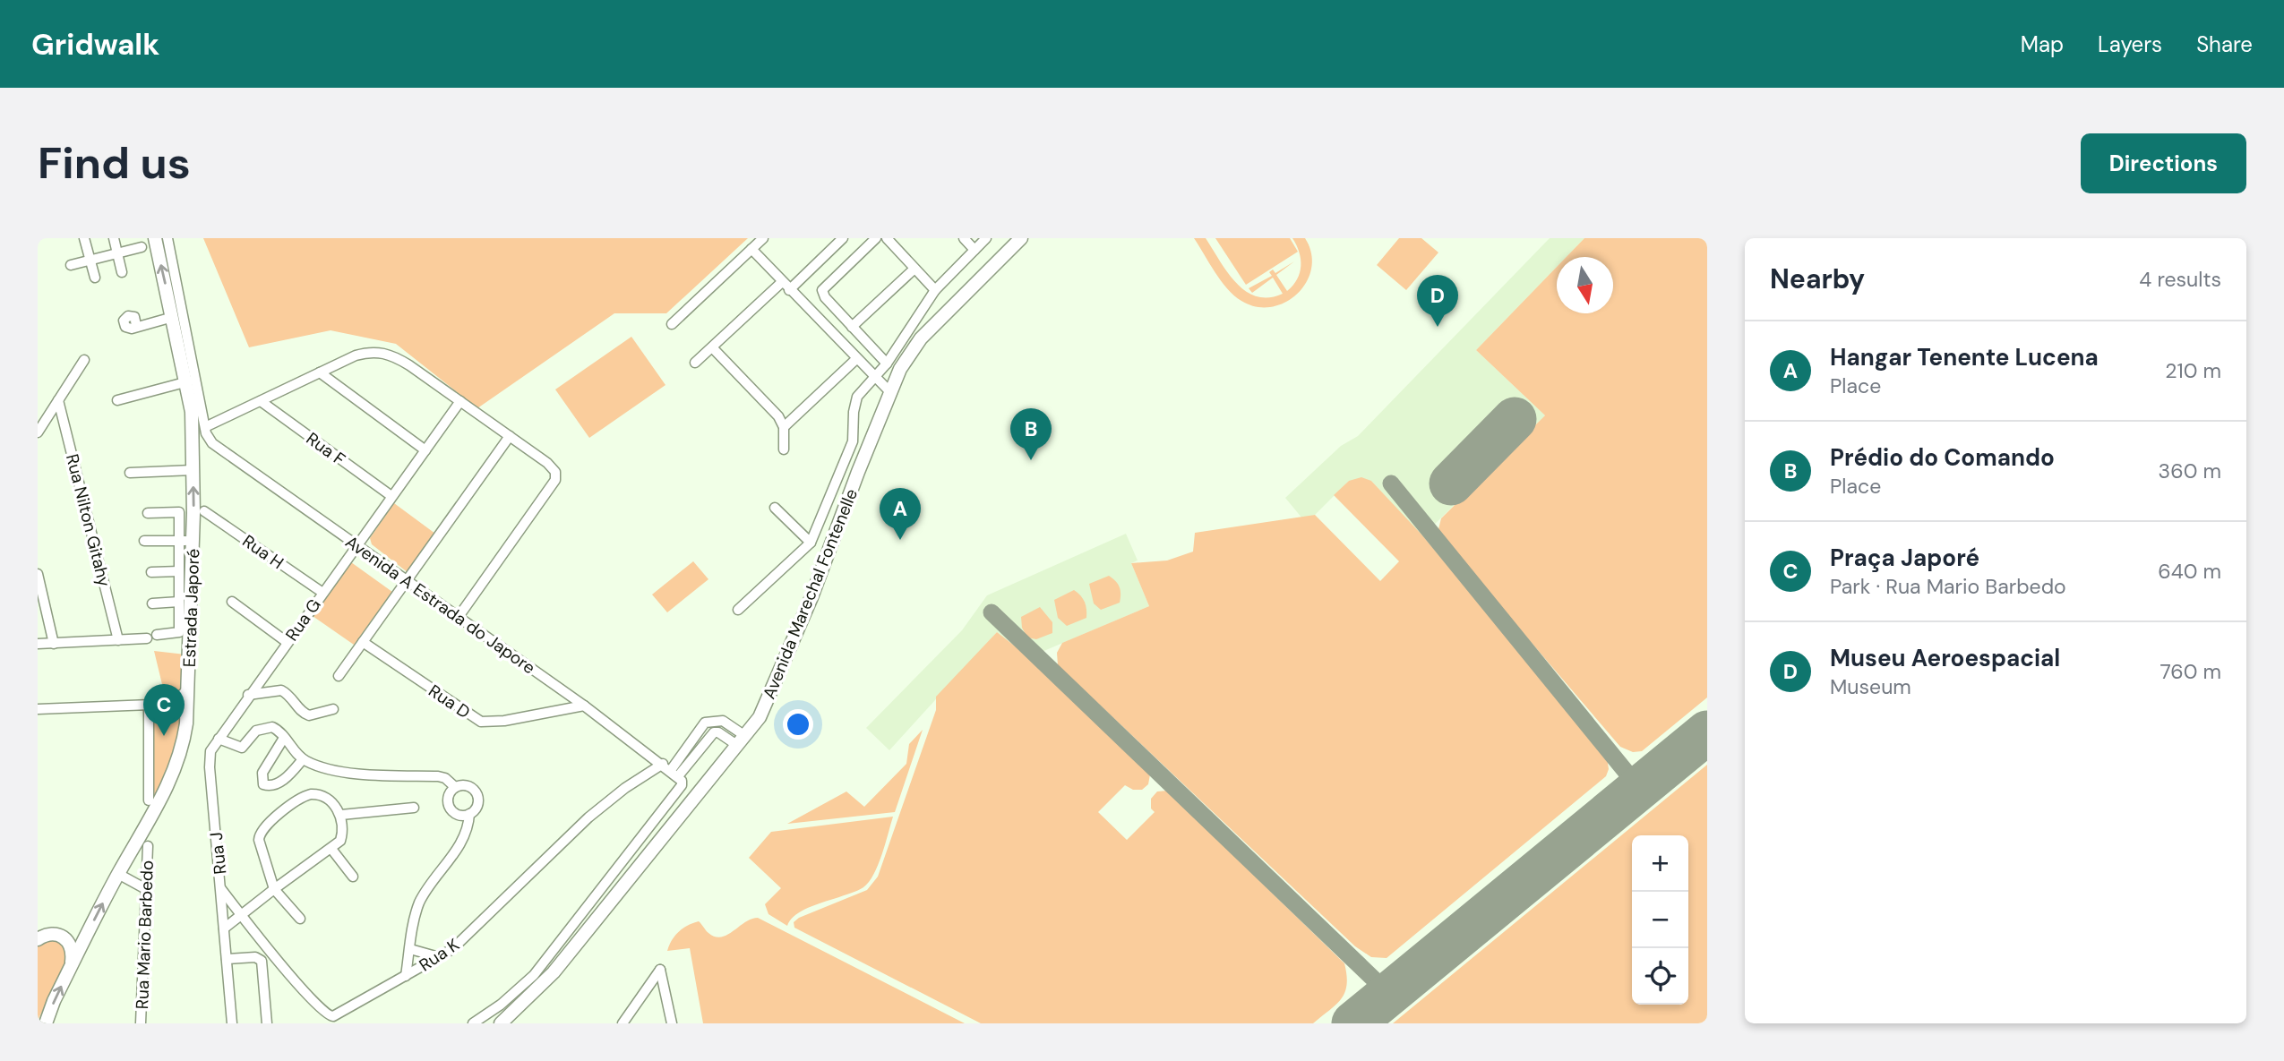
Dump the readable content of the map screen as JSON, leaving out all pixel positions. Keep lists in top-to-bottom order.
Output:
{
  "streets": {
    "main road": ["Avenida Marechal Fontenelle", "Estrada Japoré"],
    "street": [
      "Rua F",
      "Rua Nilton Gitahy",
      "Rua H",
      "Avenida A Estrada do Japore",
      "Rua G",
      "Rua D",
      "Rua J",
      "Rua Mario Barbedo",
      "Rua K"
    ]
  },
  "crossings": [
    ["Rua F", "Rua G"],
    ["Rua H", "Rua G"],
    ["Avenida A Estrada do Japore", "Rua G"],
    ["Avenida A Estrada do Japore", "Rua D"],
    ["Avenida A Estrada do Japore", "Rua K"],
    ["Rua G", "Rua J"],
    ["Rua J", "Rua K"]
  ],
  "one_way": ["Estrada Japoré"],
  "north": "bottom",
  "page": {
    "header": "Gridwalk",
    "nav": ["Map", "Layers", "Share"],
    "buttons": "Directions",
    "title": "Find us",
    "heading": ["Nearby", "4 results"],
    "pins": [
      "D",
      "B",
      "A",
      "C"
    ],
    "list": [
      {
        "mark": "A",
        "name": "Hangar Tenente Lucena",
        "note": "Place",
        "value": "210 m"
      },
      {
        "mark": "B",
        "name": "Prédio do Comando",
        "note": "Place",
        "value": "360 m"
      },
      {
        "mark": "C",
        "name": "Praça Japoré",
        "note": "Park · Rua Mario Barbedo",
        "value": "640 m"
      },
      {
        "mark": "D",
        "name": "Museu Aeroespacial",
        "note": "Museum",
        "value": "760 m"
      }
    ],
    "map_buttons": ["+", "−"]
  }
}
